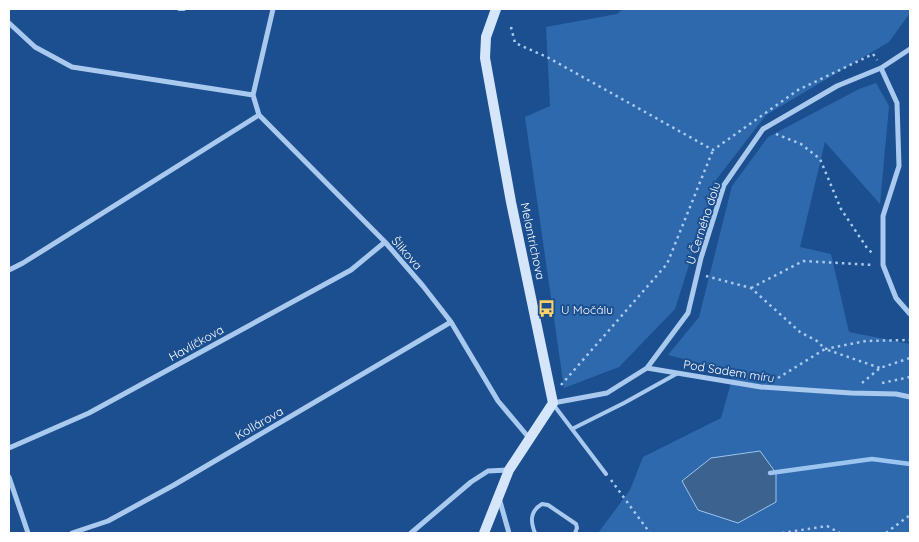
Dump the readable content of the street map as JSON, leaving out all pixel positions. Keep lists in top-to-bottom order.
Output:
{
  "streets": {
    "street": [
      "U Černého dolu",
      "Melantrichova",
      "Šlikova",
      "Havlíčkova",
      "Pod Sadem míru",
      "Kollárova"
    ]
  },
  "crossings": [
    ["U Černého dolu", "Pod Sadem míru"],
    ["Šlikova", "Havlíčkova"],
    ["Šlikova", "Kollárova"]
  ],
  "places": {
    "bus stop": ["U Močálu"]
  }
}
